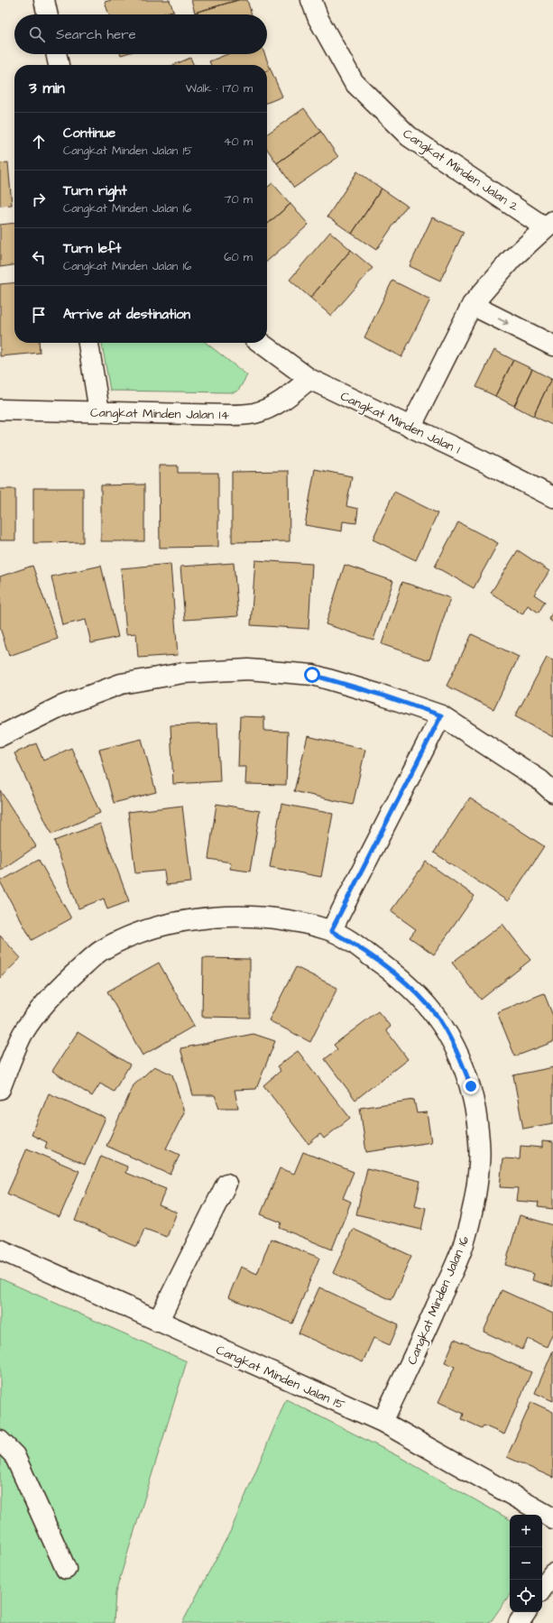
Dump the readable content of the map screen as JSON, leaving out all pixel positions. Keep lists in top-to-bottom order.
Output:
{
  "streets": {
    "street": [
      "Cangkat Minden Jalan 2",
      "Cangkat Minden Jalan 14",
      "Cangkat Minden Jalan 1",
      "Cangkat Minden Jalan 16",
      "Cangkat Minden Jalan 15"
    ]
  },
  "crossings": [
    ["Cangkat Minden Jalan 14", "Cangkat Minden Jalan 1"],
    ["Cangkat Minden Jalan 16", "Cangkat Minden Jalan 15"]
  ],
  "page": {
    "search": "Search here",
    "heading": ["3 min", "Walk · 170 m"],
    "list": [
      ["Continue", "Cangkat Minden Jalan 15", "40 m"],
      ["Turn right", "Cangkat Minden Jalan 16", "70 m"],
      ["Turn left", "Cangkat Minden Jalan 16", "60 m"],
      "Arrive at destination"
    ],
    "map_buttons": ["+", "−"]
  }
}
